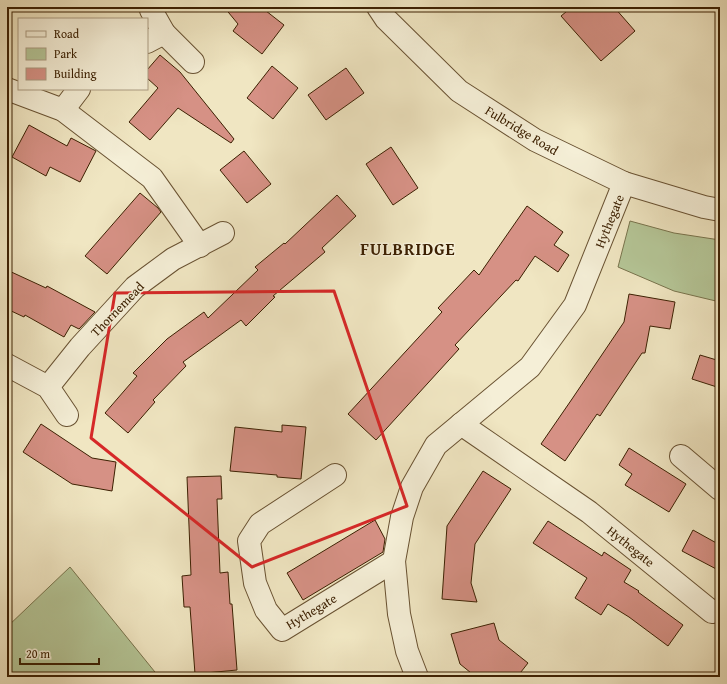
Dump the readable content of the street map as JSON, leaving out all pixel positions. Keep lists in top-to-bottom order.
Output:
{
  "streets": {
    "street": ["Fulbridge Road", "Hythegate", "Thornemead"]
  },
  "crossings": [
    ["Fulbridge Road", "Hythegate"]
  ],
  "districts": ["FULBRIDGE"],
  "legend": ["Road", "Park", "Building"],
  "scale_bar": "20 m"
}
